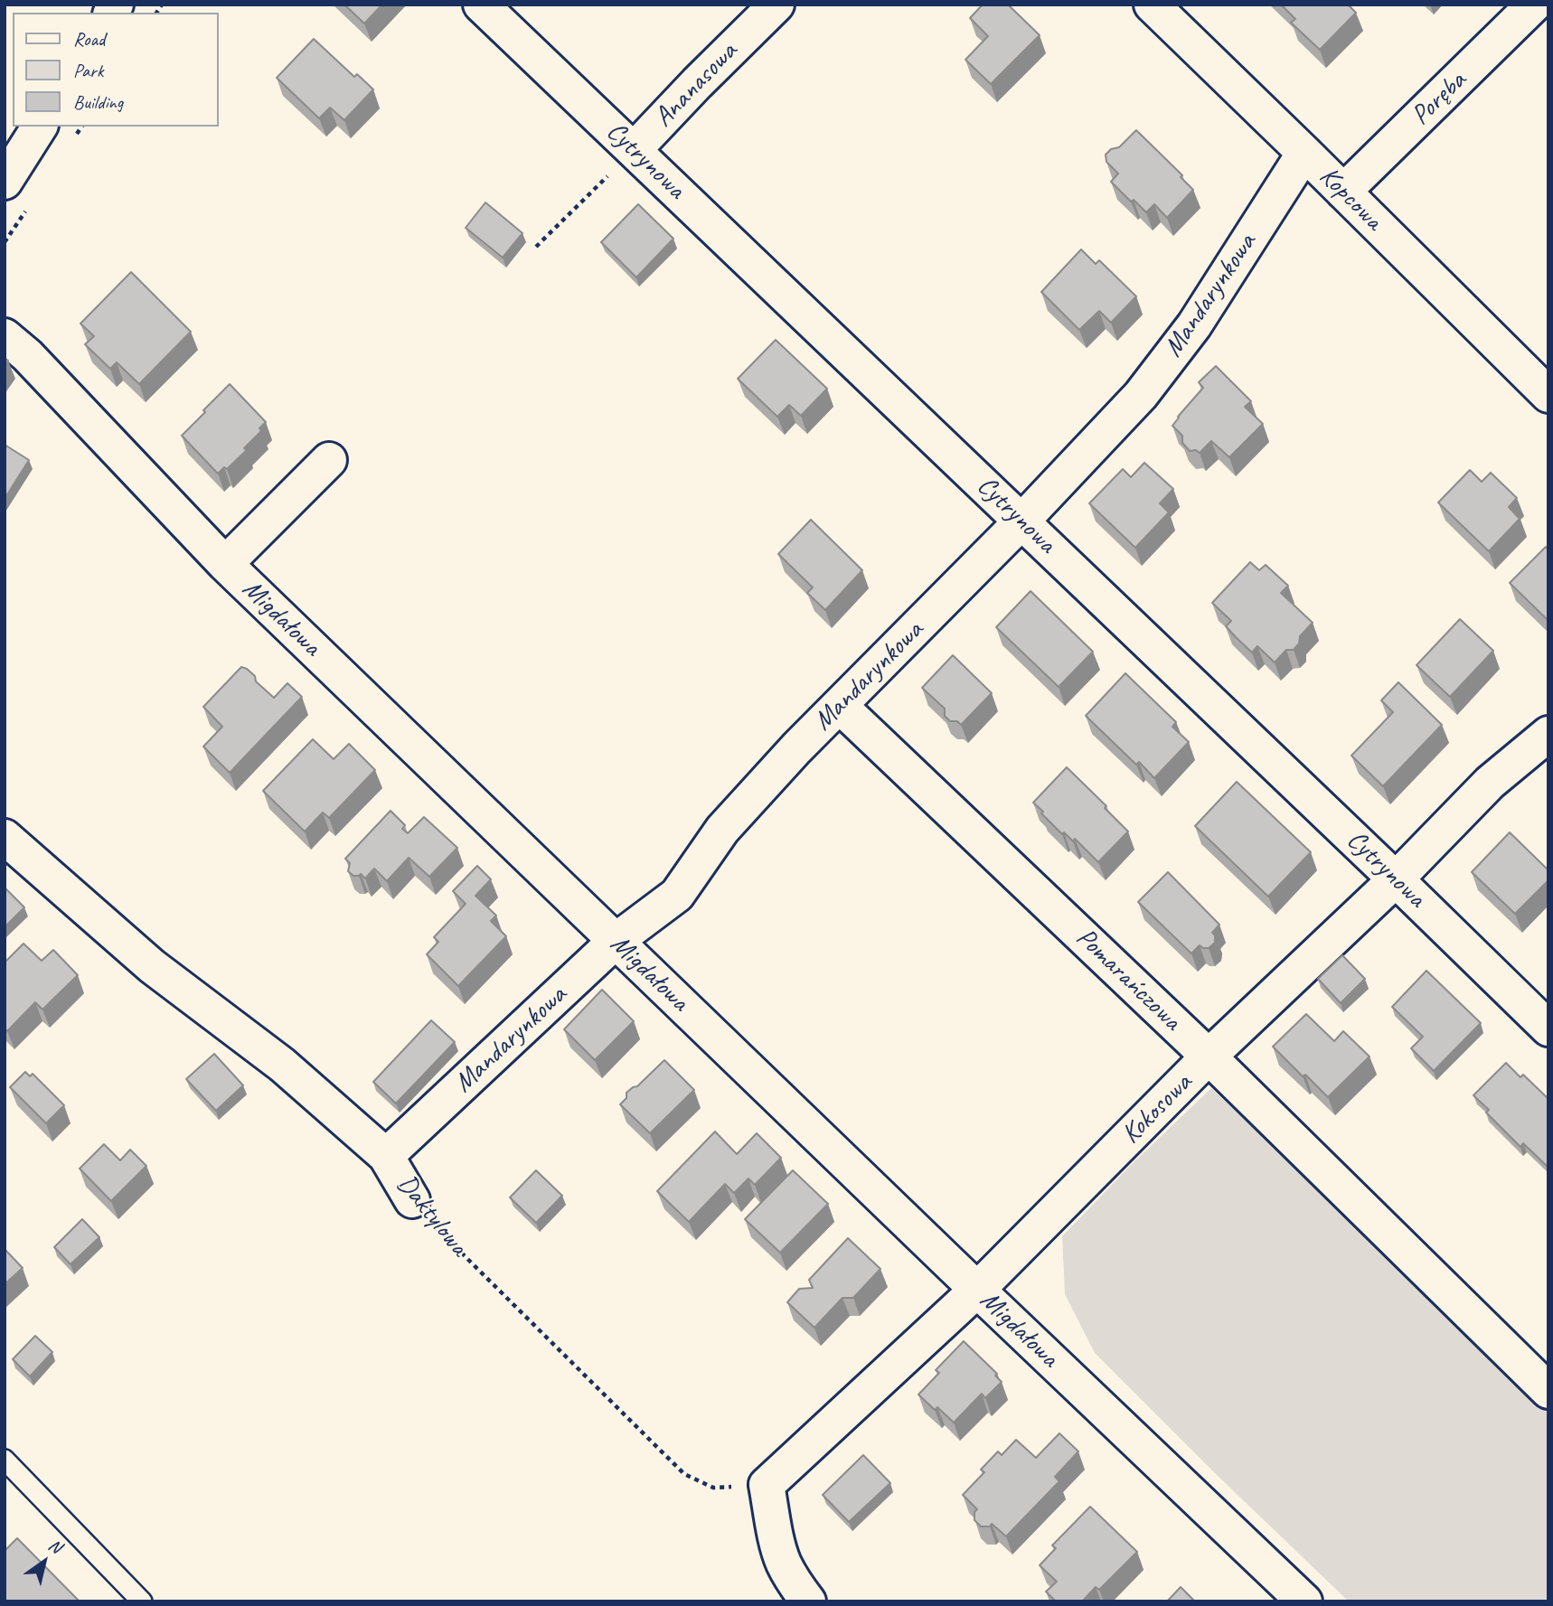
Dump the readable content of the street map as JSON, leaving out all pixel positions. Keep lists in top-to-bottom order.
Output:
{
  "streets": {
    "street": [
      "Ananasowa",
      "Poręba",
      "Cytrynowa",
      "Kopcowa",
      "Mandarynkowa",
      "Migdałowa",
      "Pomarańczowa",
      "Kokosowa",
      "Daktylowa"
    ]
  },
  "crossings": [
    ["Ananasowa", "Cytrynowa"],
    ["Poręba", "Kopcowa"],
    ["Cytrynowa", "Mandarynkowa"],
    ["Cytrynowa", "Kokosowa"],
    ["Kopcowa", "Mandarynkowa"],
    ["Mandarynkowa", "Migdałowa"],
    ["Mandarynkowa", "Pomarańczowa"],
    ["Mandarynkowa", "Daktylowa"],
    ["Migdałowa", "Kokosowa"],
    ["Pomarańczowa", "Kokosowa"],
    ["Kokosowa", "Daktylowa"]
  ],
  "legend": ["Road", "Park", "Building"],
  "north": "top right"
}
